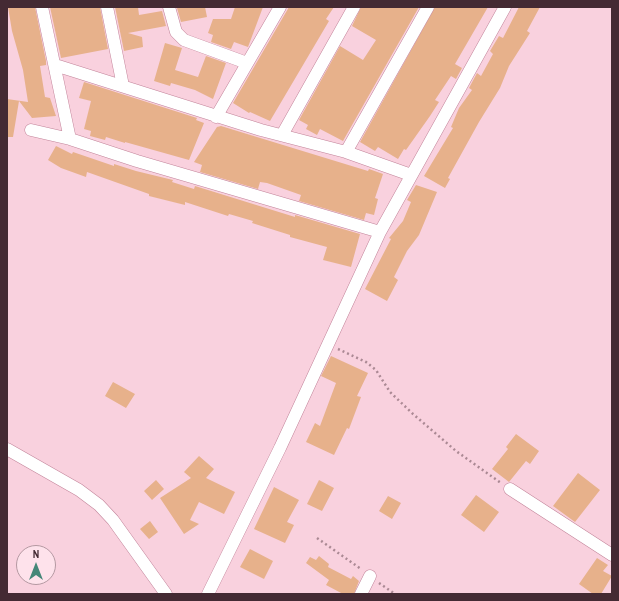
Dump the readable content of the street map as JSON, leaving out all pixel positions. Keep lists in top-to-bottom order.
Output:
{
  "north": "top"
}
